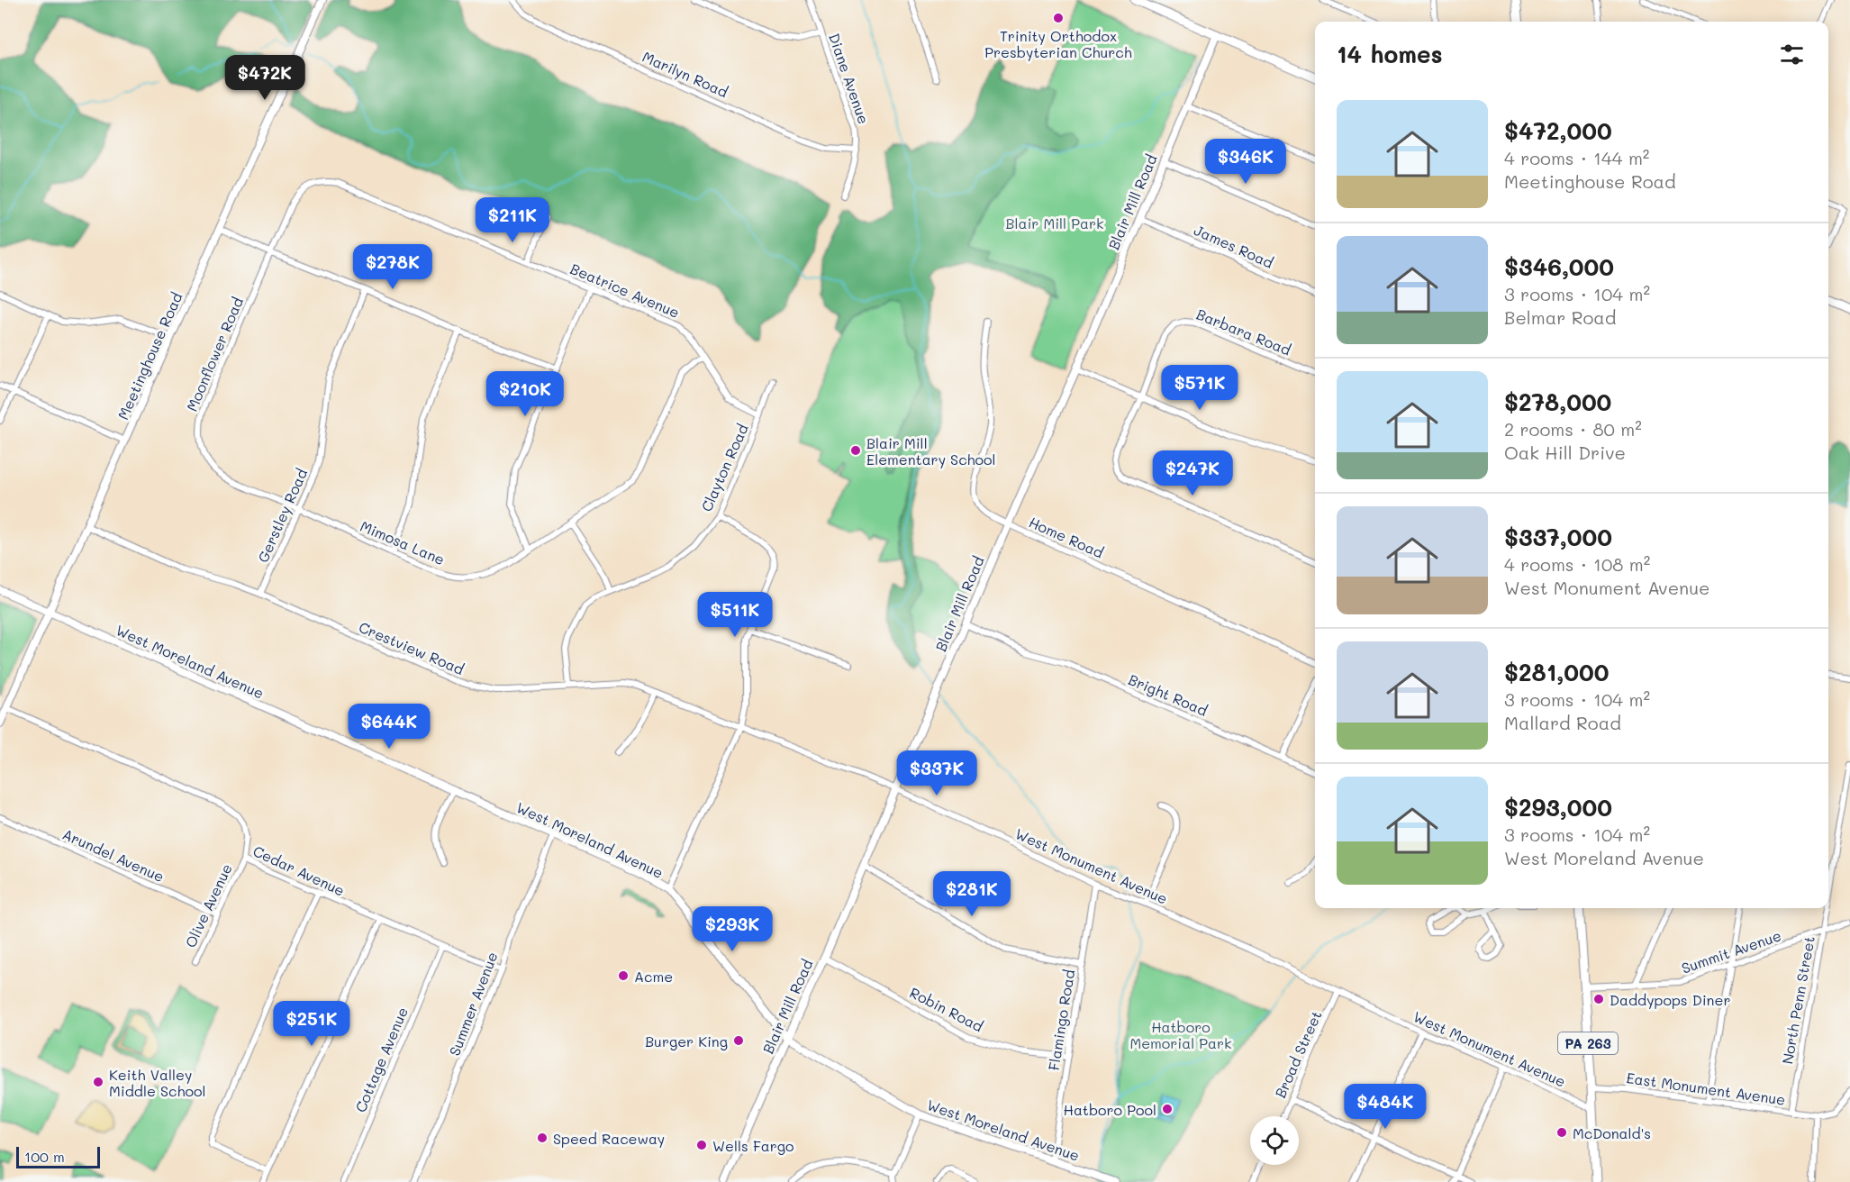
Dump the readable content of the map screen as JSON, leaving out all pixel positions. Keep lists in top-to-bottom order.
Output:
{
  "streets": {
    "main road": ["Blair Mill Road", "PA 263"],
    "street": [
      "Marilyn Road",
      "Diane Avenue",
      "James Road",
      "Beatrice Avenue",
      "Barbara Road",
      "Moonflower Road",
      "Meetinghouse Road",
      "Clayton Road",
      "Gerstley Road",
      "Home Road",
      "Mimosa Lane",
      "Crestview Road",
      "West Moreland Avenue",
      "Bright Road",
      "Arundel Avenue",
      "West Monument Avenue",
      "Cedar Avenue",
      "Olive Avenue",
      "Summit Avenue",
      "North Penn Street",
      "Summer Avenue",
      "Robin Road",
      "Flamingo Road",
      "Broad Street",
      "Cottage Avenue",
      "East Monument Avenue"
    ]
  },
  "crossings": [
    ["Marilyn Road", "Diane Avenue"],
    ["Blair Mill Road", "James Road"],
    ["Blair Mill Road", "Home Road"],
    ["Blair Mill Road", "West Moreland Avenue"],
    ["Blair Mill Road", "Bright Road"],
    ["Blair Mill Road", "West Monument Avenue"],
    ["Blair Mill Road", "Robin Road"],
    ["Beatrice Avenue", "Moonflower Road"],
    ["Beatrice Avenue", "Clayton Road"],
    ["Beatrice Avenue", "Mimosa Lane"],
    ["Moonflower Road", "Gerstley Road"],
    ["Moonflower Road", "Mimosa Lane"],
    ["Meetinghouse Road", "Crestview Road"],
    ["Meetinghouse Road", "West Moreland Avenue"],
    ["Meetinghouse Road", "Cedar Avenue"],
    ["Clayton Road", "Crestview Road"],
    ["Gerstley Road", "Mimosa Lane"],
    ["Gerstley Road", "Crestview Road"],
    ["Crestview Road", "West Monument Avenue"],
    ["West Moreland Avenue", "Summer Avenue"],
    ["West Moreland Avenue", "Flamingo Road"],
    ["Arundel Avenue", "Olive Avenue"],
    ["West Monument Avenue", "Flamingo Road"],
    ["West Monument Avenue", "PA 263"],
    ["West Monument Avenue", "Broad Street"],
    ["Cedar Avenue", "Olive Avenue"],
    ["Cedar Avenue", "Summer Avenue"],
    ["Cedar Avenue", "Cottage Avenue"],
    ["Summit Avenue", "North Penn Street"],
    ["Summit Avenue", "PA 263"],
    ["North Penn Street", "East Monument Avenue"],
    ["Robin Road", "Flamingo Road"],
    ["PA 263", "East Monument Avenue"]
  ],
  "parks": ["Blair Mill Park", "Hatboro Memorial Park"],
  "places": [
    "Trinity Orthodox Presbyterian Church",
    "Blair Mill Elementary School",
    "Acme",
    "Daddypops Diner",
    "Burger King",
    "Keith Valley Middle School",
    "Hatboro Pool",
    "McDonald's",
    "Speed Raceway",
    "Wells Fargo"
  ],
  "scale_bar": "100 m",
  "page": {
    "heading": "14 homes",
    "price": [
      "$472K",
      "$346K",
      "$211K",
      "$278K",
      "$571K",
      "$210K",
      "$247K",
      "$511K",
      "$644K",
      "$337K",
      "$281K",
      "$293K",
      "$251K",
      "$484K"
    ],
    "list": [
      {
        "name": "$472,000",
        "note": "4 rooms · 144 m² · Meetinghouse Road"
      },
      {
        "name": "$346,000",
        "note": "3 rooms · 104 m² · Belmar Road"
      },
      {
        "name": "$278,000",
        "note": "2 rooms · 80 m² · Oak Hill Drive"
      },
      {
        "name": "$337,000",
        "note": "4 rooms · 108 m² · West Monument Avenue"
      },
      {
        "name": "$281,000",
        "note": "3 rooms · 104 m² · Mallard Road"
      },
      {
        "name": "$293,000",
        "note": "3 rooms · 104 m² · West Moreland Avenue"
      }
    ],
    "scale": "100 m"
  }
}
